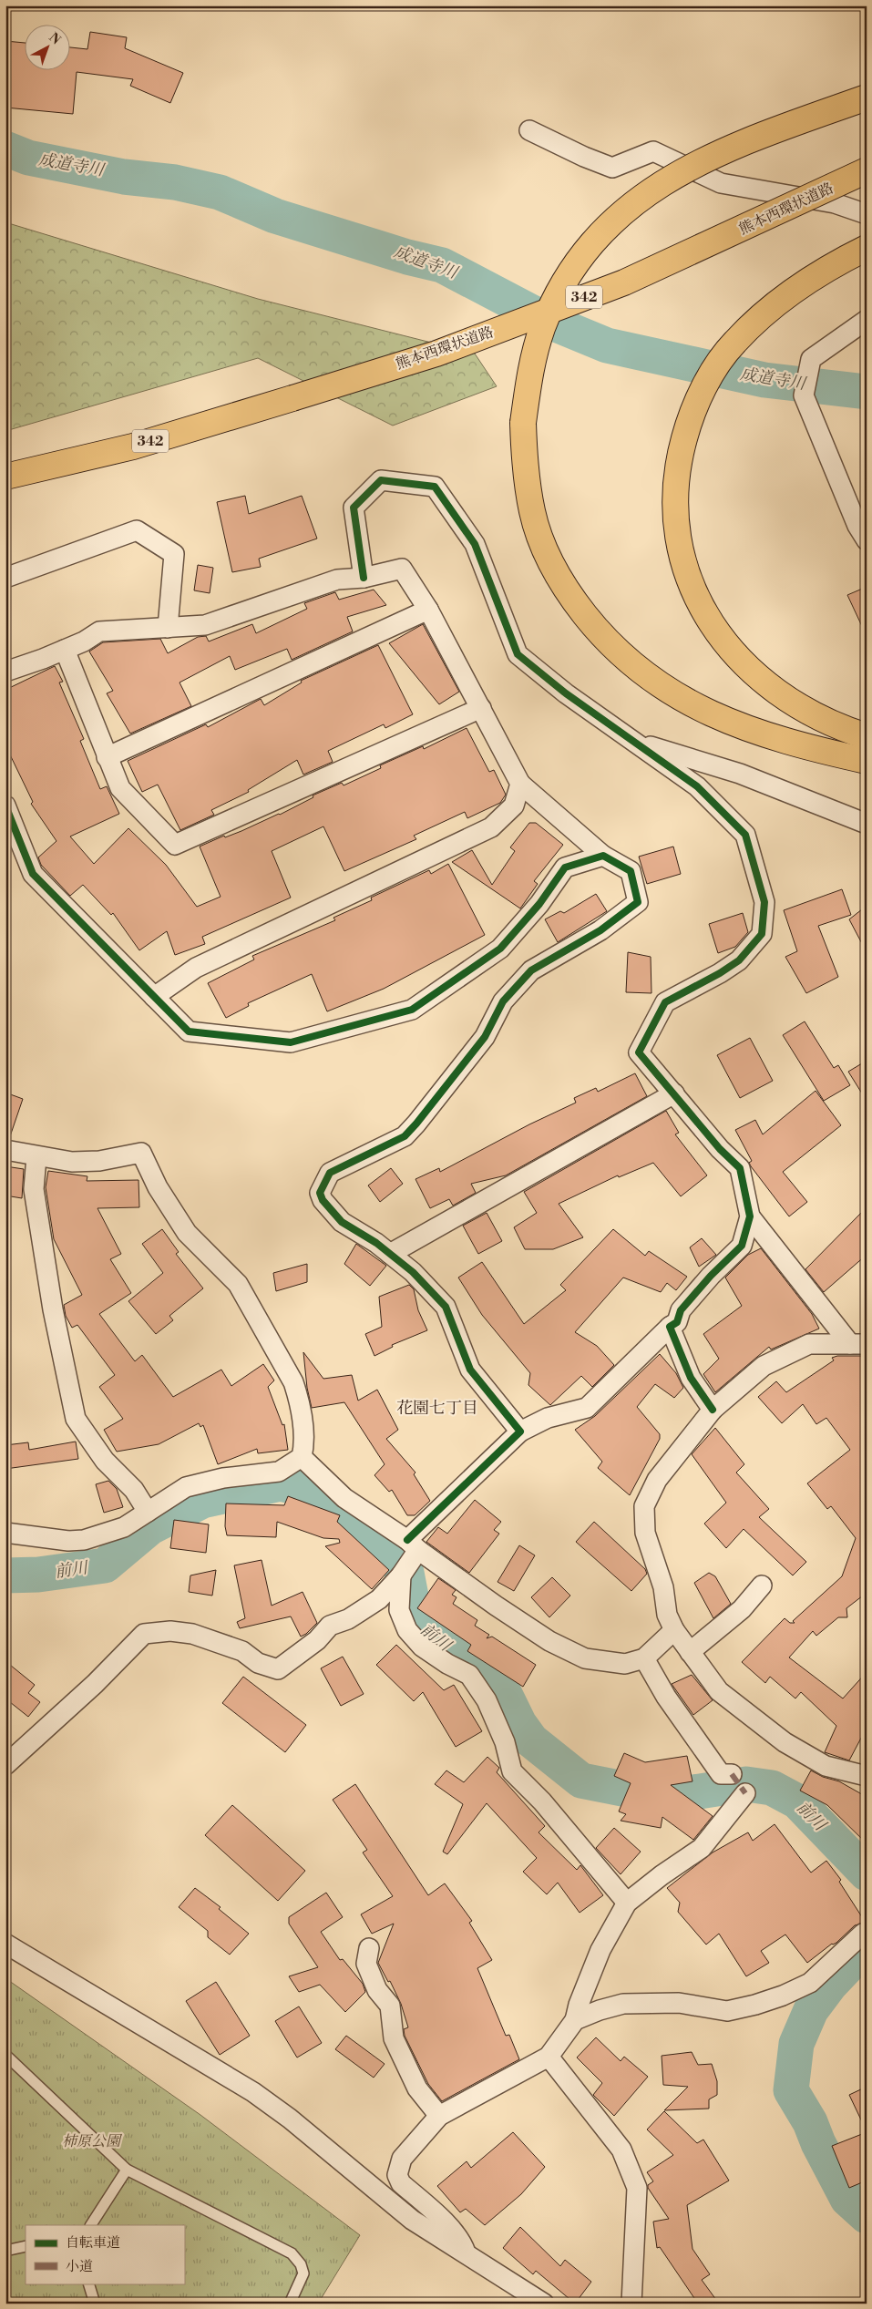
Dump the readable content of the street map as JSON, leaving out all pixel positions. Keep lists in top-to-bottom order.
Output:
{
  "streets": {
    "highway": ["熊本西環状道路", "342"]
  },
  "districts": ["花園七丁目"],
  "water": ["成道寺川", "前川"],
  "parks": ["柿原公園"],
  "legend": ["自転車道", "小道"],
  "north": "top right"
}
